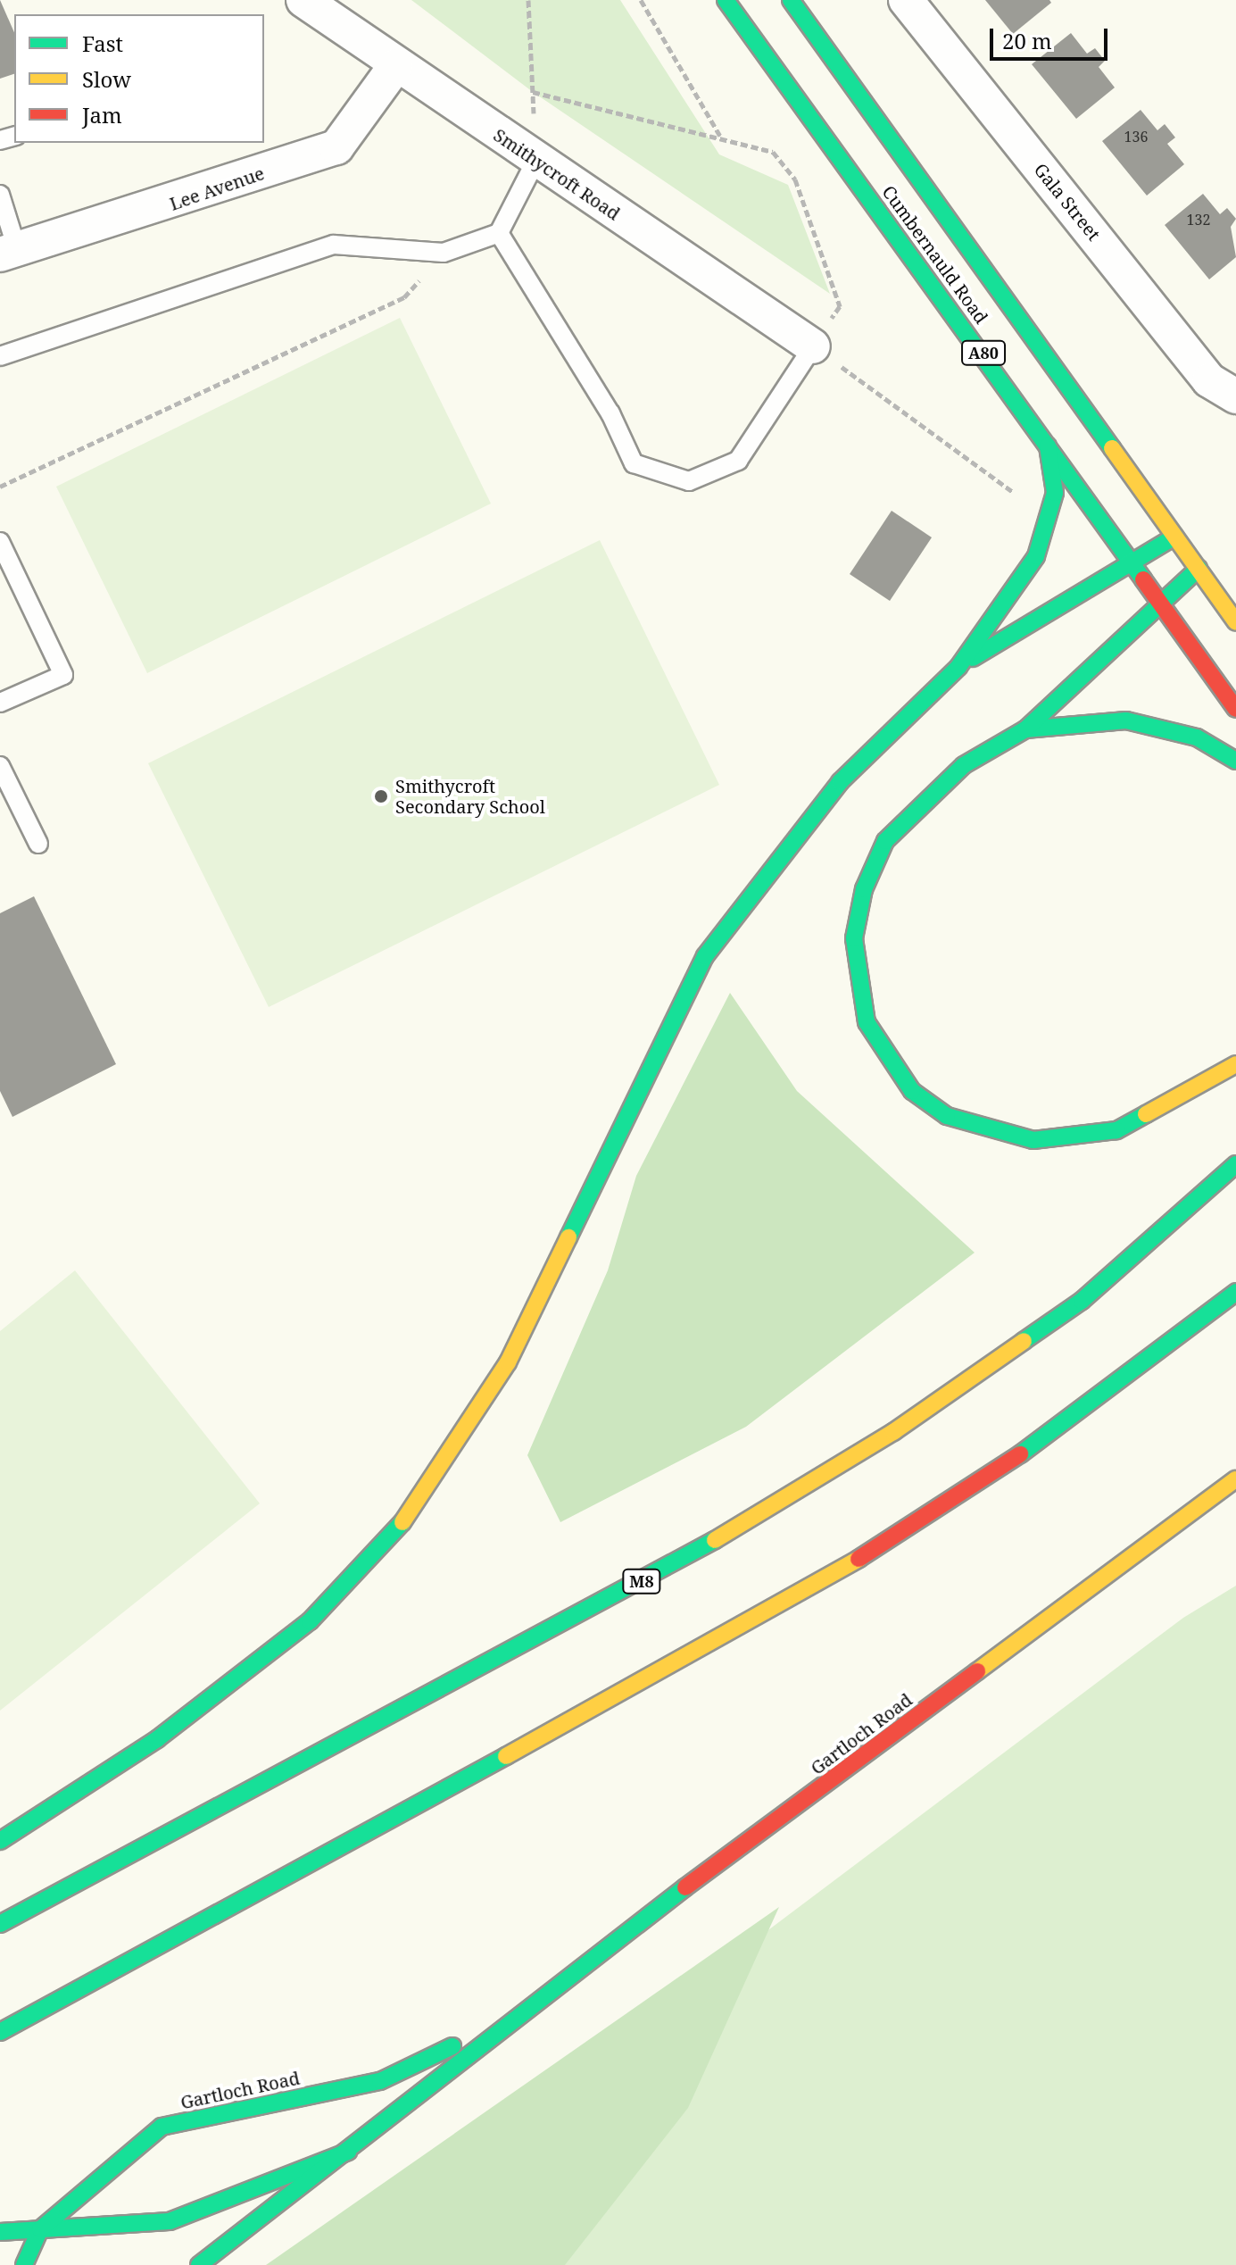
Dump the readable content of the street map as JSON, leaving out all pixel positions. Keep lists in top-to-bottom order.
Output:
{
  "streets": {
    "main road": [
      "Cumbernauld Road",
      "A80",
      "M8",
      "Gartloch Road"
    ],
    "street": ["Smithycroft Road", "Lee Avenue", "Gala Street"]
  },
  "crossings": [
    ["Smithycroft Road", "Lee Avenue"]
  ],
  "places": ["Smithycroft Secondary School"],
  "house_numbers": ["136", "132"],
  "legend": ["Fast", "Slow", "Jam"],
  "scale_bar": "20 m"
}
